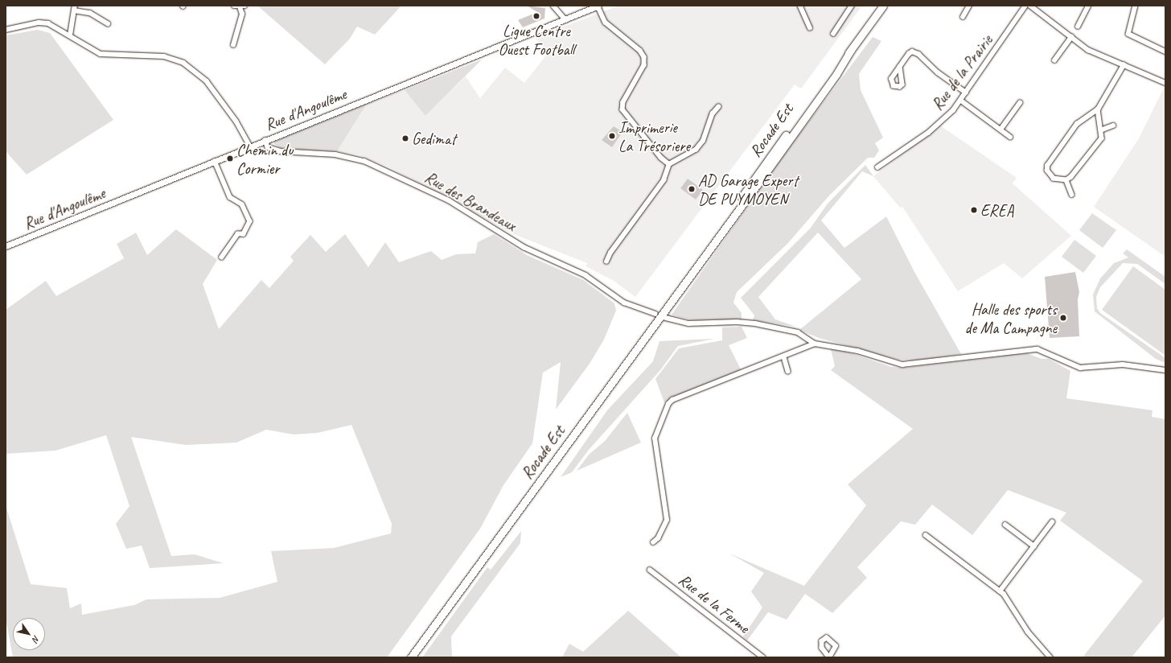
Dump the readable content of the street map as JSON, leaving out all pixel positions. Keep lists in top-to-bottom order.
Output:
{
  "streets": {
    "main road": ["Rocade Est"],
    "street": [
      "Rue de la Prairie",
      "Rue d'Angoulême",
      "Rue des Brandeaux",
      "Rue de la Ferme"
    ]
  },
  "crossings": [
    ["Rue d'Angoulême", "Rue des Brandeaux"]
  ],
  "places": [
    "Ligue Centre Ouest Football",
    "Imprimerie La Trésoriere",
    "Gedimat",
    "Chemin du Cormier",
    "AD Garage Expert DE PUYMOYEN",
    "EREA",
    "Halle des sports de Ma Campagne"
  ],
  "north": "bottom right"
}
